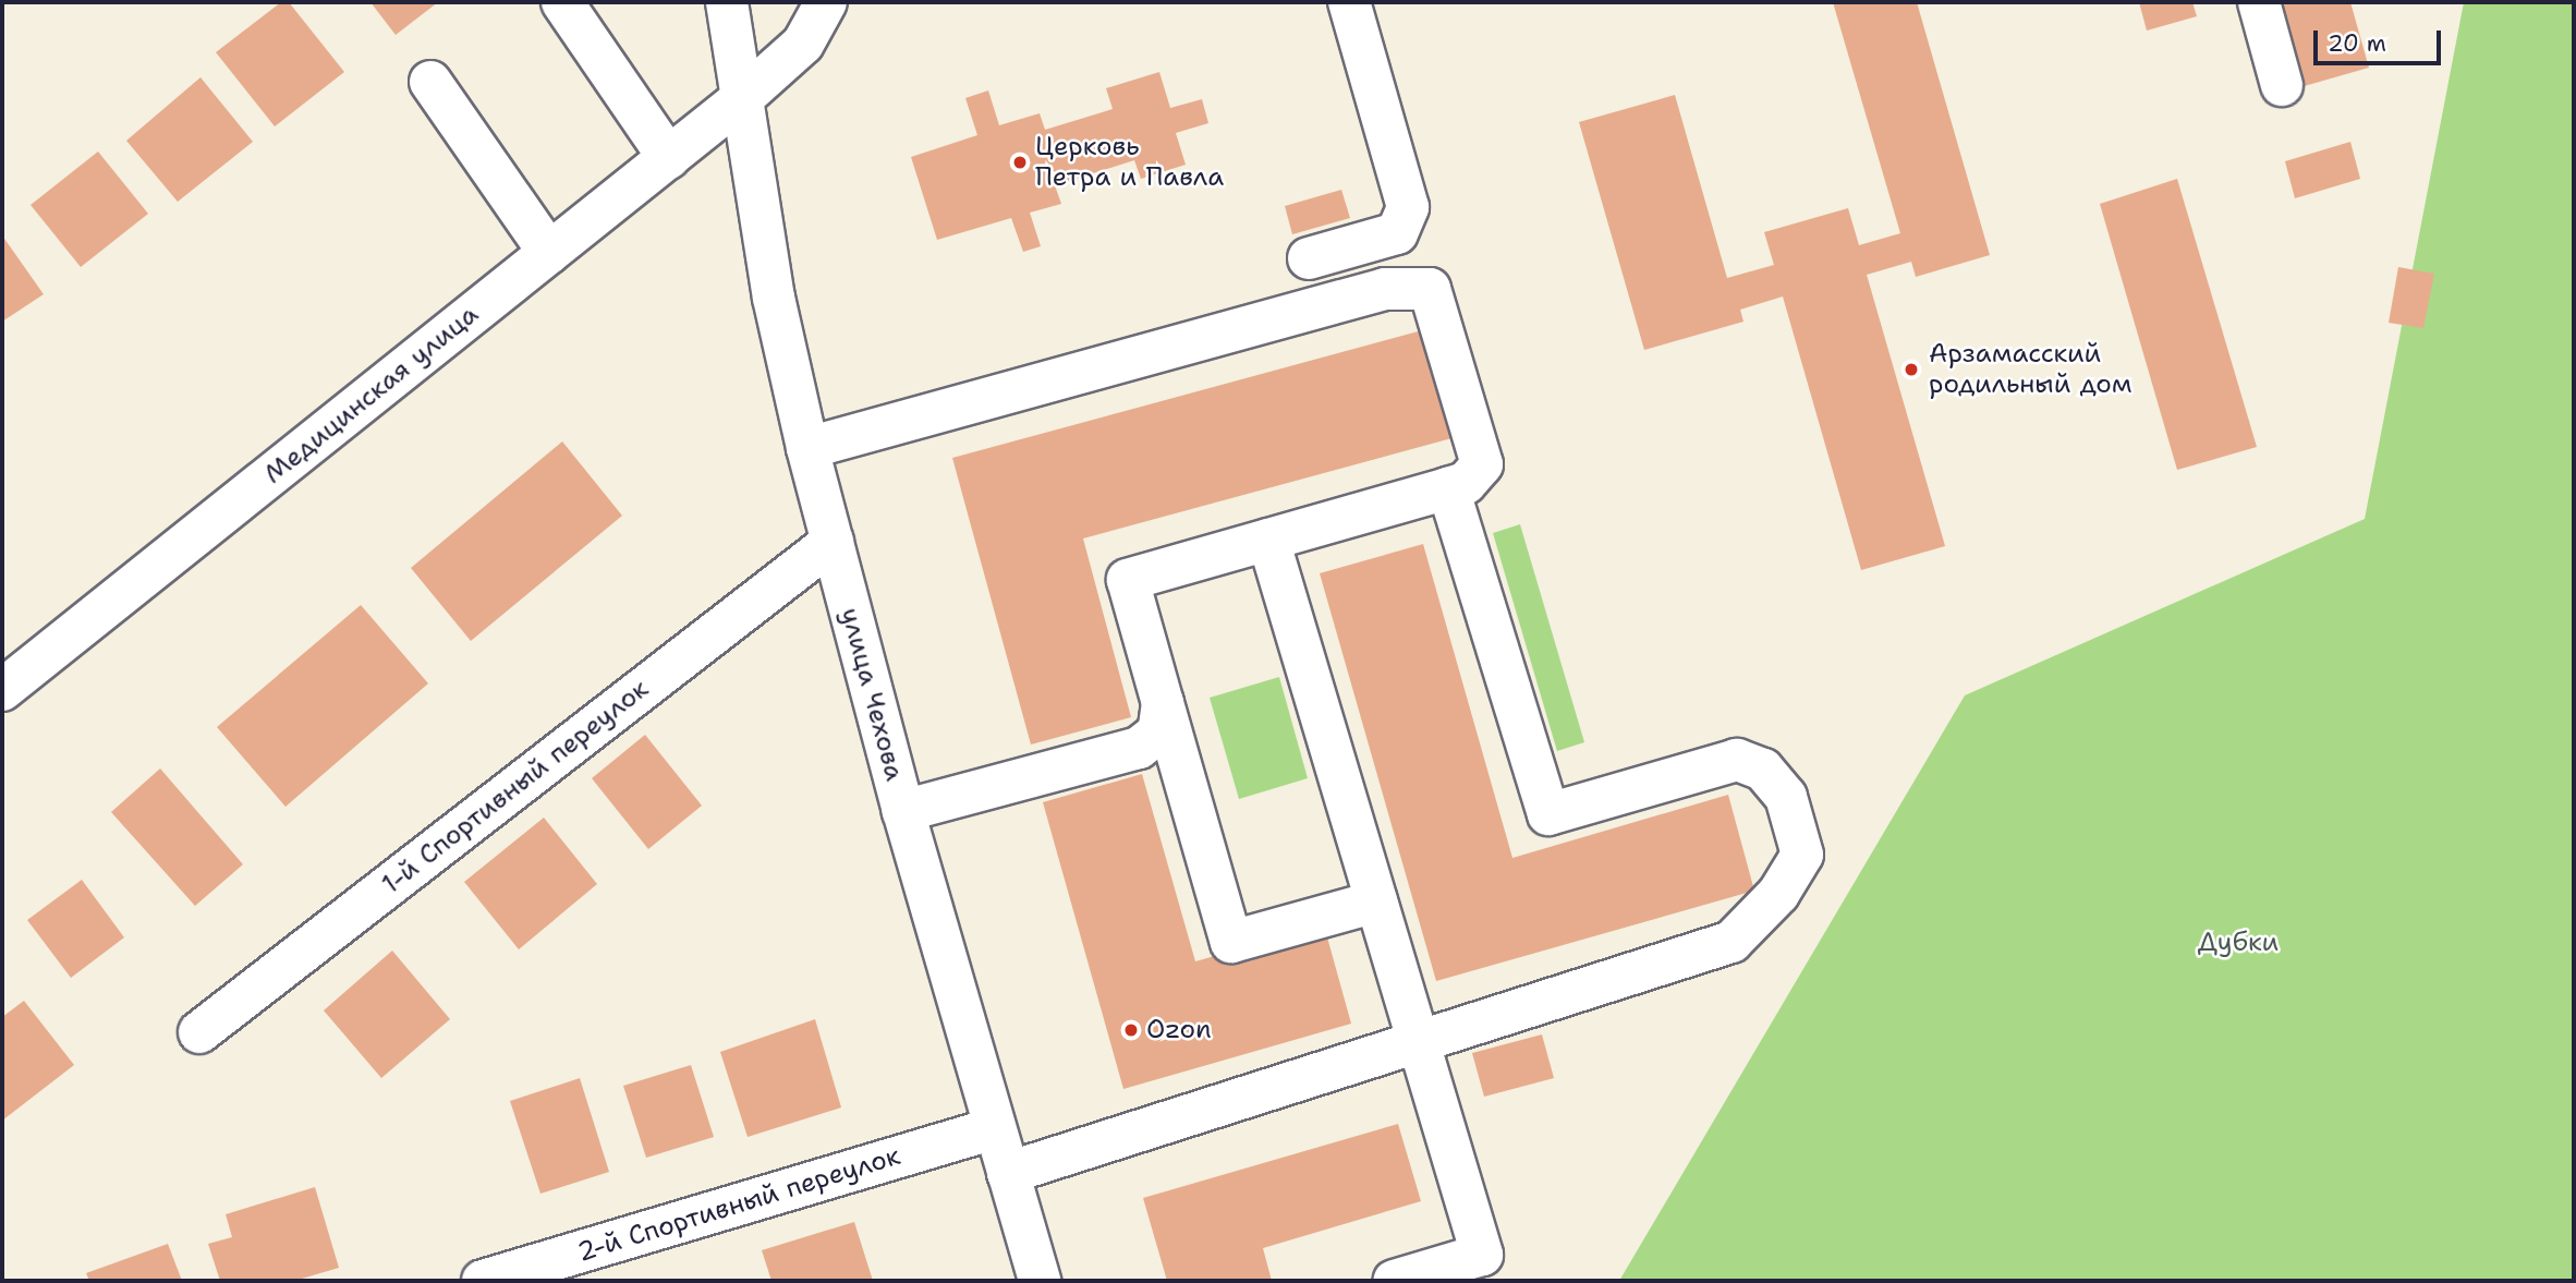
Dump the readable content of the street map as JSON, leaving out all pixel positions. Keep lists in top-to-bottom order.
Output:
{
  "streets": {
    "street": [
      "Медицинская улица",
      "улица Чехова",
      "1-й Спортивный переулок",
      "2-й Спортивный переулок"
    ]
  },
  "crossings": [
    ["Медицинская улица", "улица Чехова"],
    ["улица Чехова", "1-й Спортивный переулок"],
    ["улица Чехова", "2-й Спортивный переулок"]
  ],
  "parks": ["Дубки"],
  "places": ["Церковь Петра и Павла", "Арзамасский родильный дом", "Ozon"],
  "scale_bar": "20 m"
}
